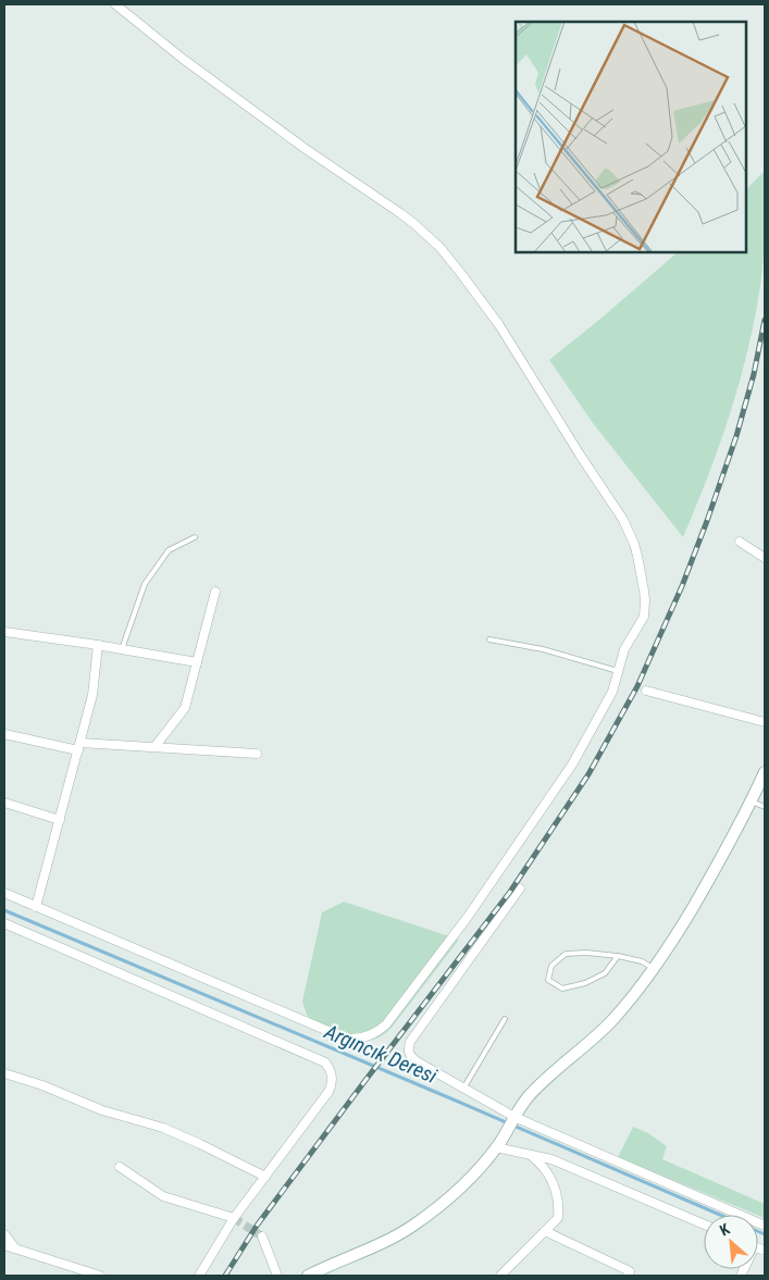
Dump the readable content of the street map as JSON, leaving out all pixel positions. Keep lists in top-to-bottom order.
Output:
{
  "water": ["Argıncık Deresi"],
  "north": "top left"
}
